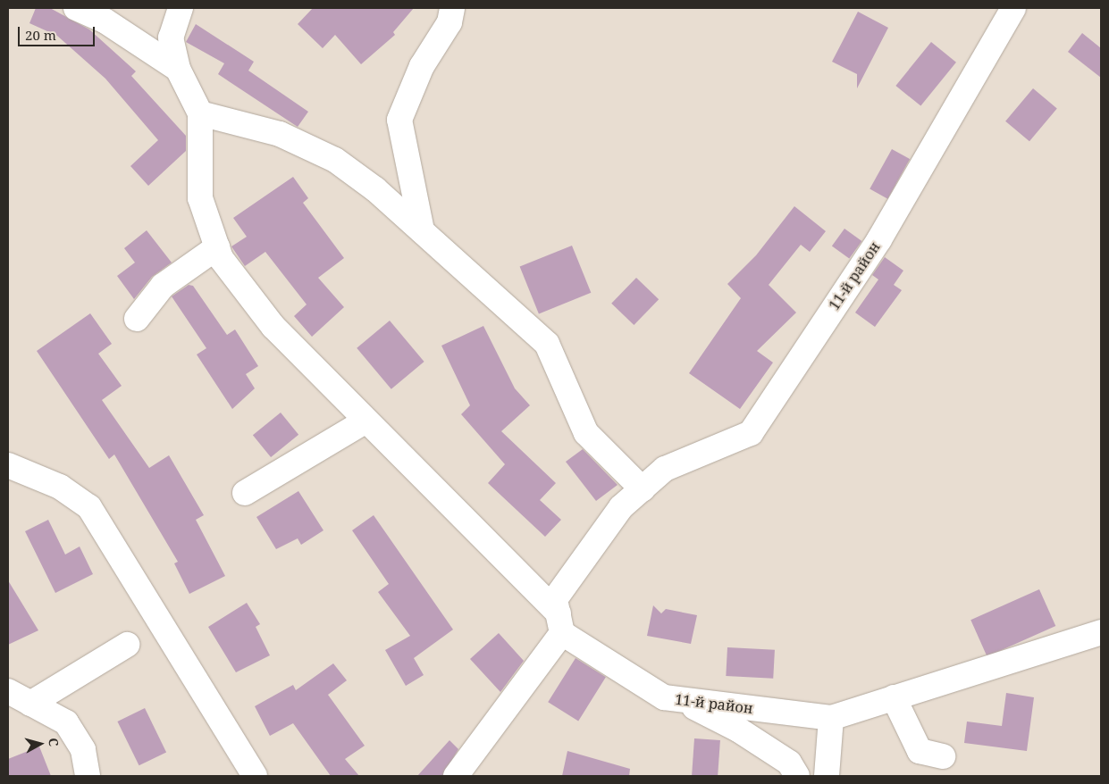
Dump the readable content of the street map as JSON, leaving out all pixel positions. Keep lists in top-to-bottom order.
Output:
{
  "streets": {
    "street": ["11-й район"]
  },
  "scale_bar": "20 m",
  "north": "right"
}
